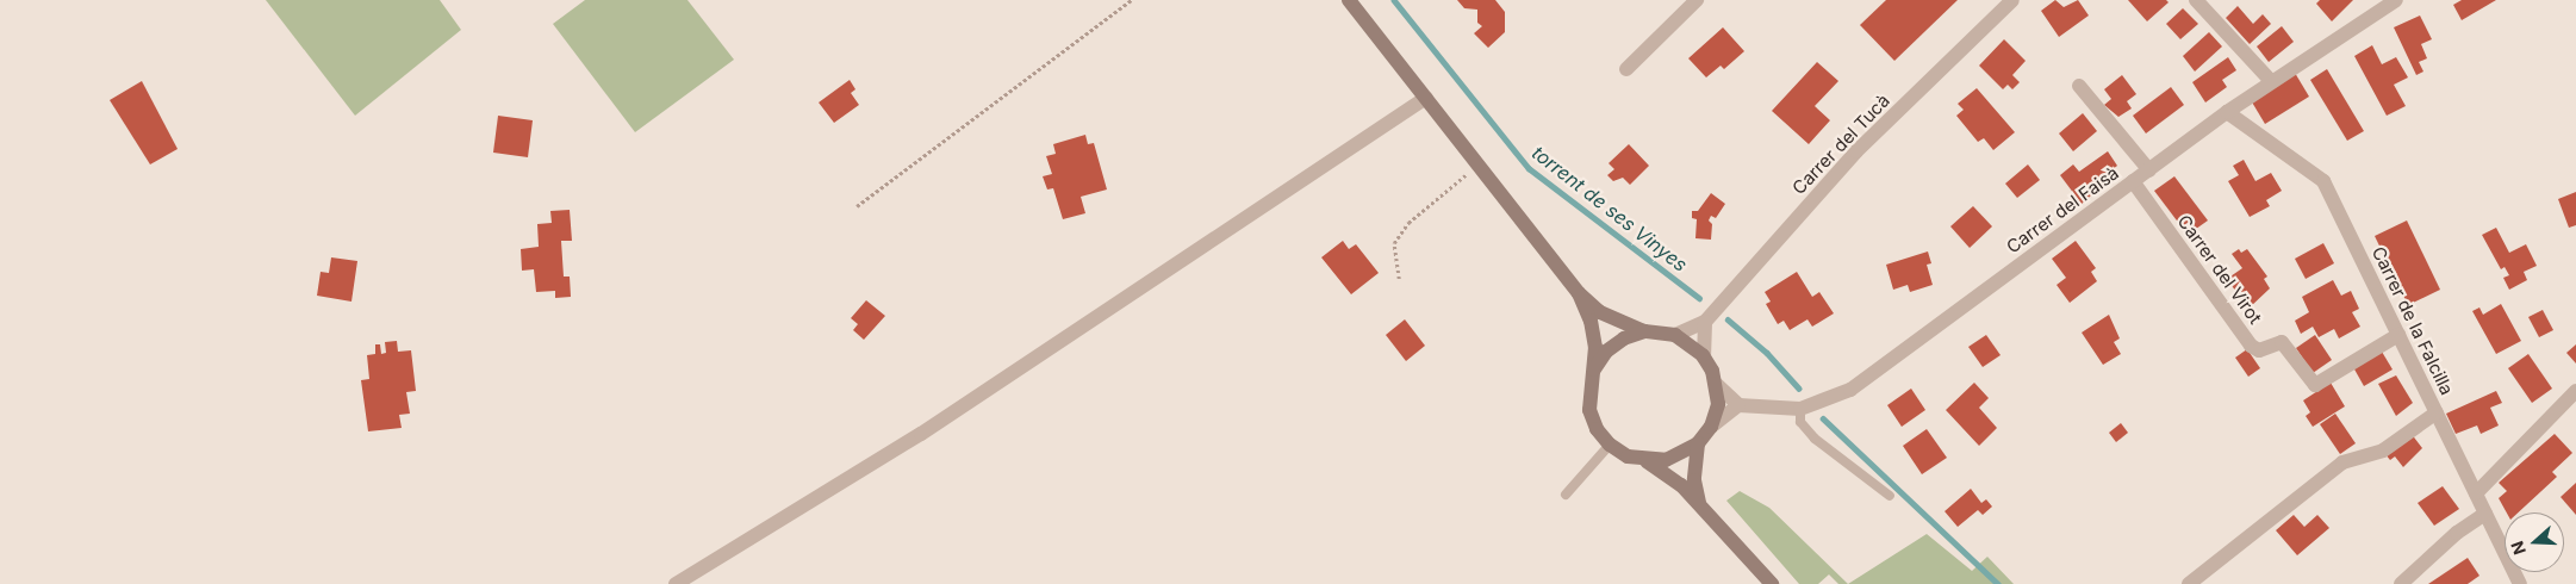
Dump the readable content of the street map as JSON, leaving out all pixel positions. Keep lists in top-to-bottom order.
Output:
{
  "streets": {
    "street": [
      "Carrer del Tucà",
      "Carrer del Faisà",
      "Carrer del Virot",
      "Carrer de la Falcilla"
    ]
  },
  "crossings": [
    ["Carrer del Faisà", "Carrer del Virot"],
    ["Carrer del Faisà", "Carrer de la Falcilla"],
    ["Carrer del Virot", "Carrer de la Falcilla"]
  ],
  "water": ["torrent de ses Vinyes"],
  "north": "left"
}
